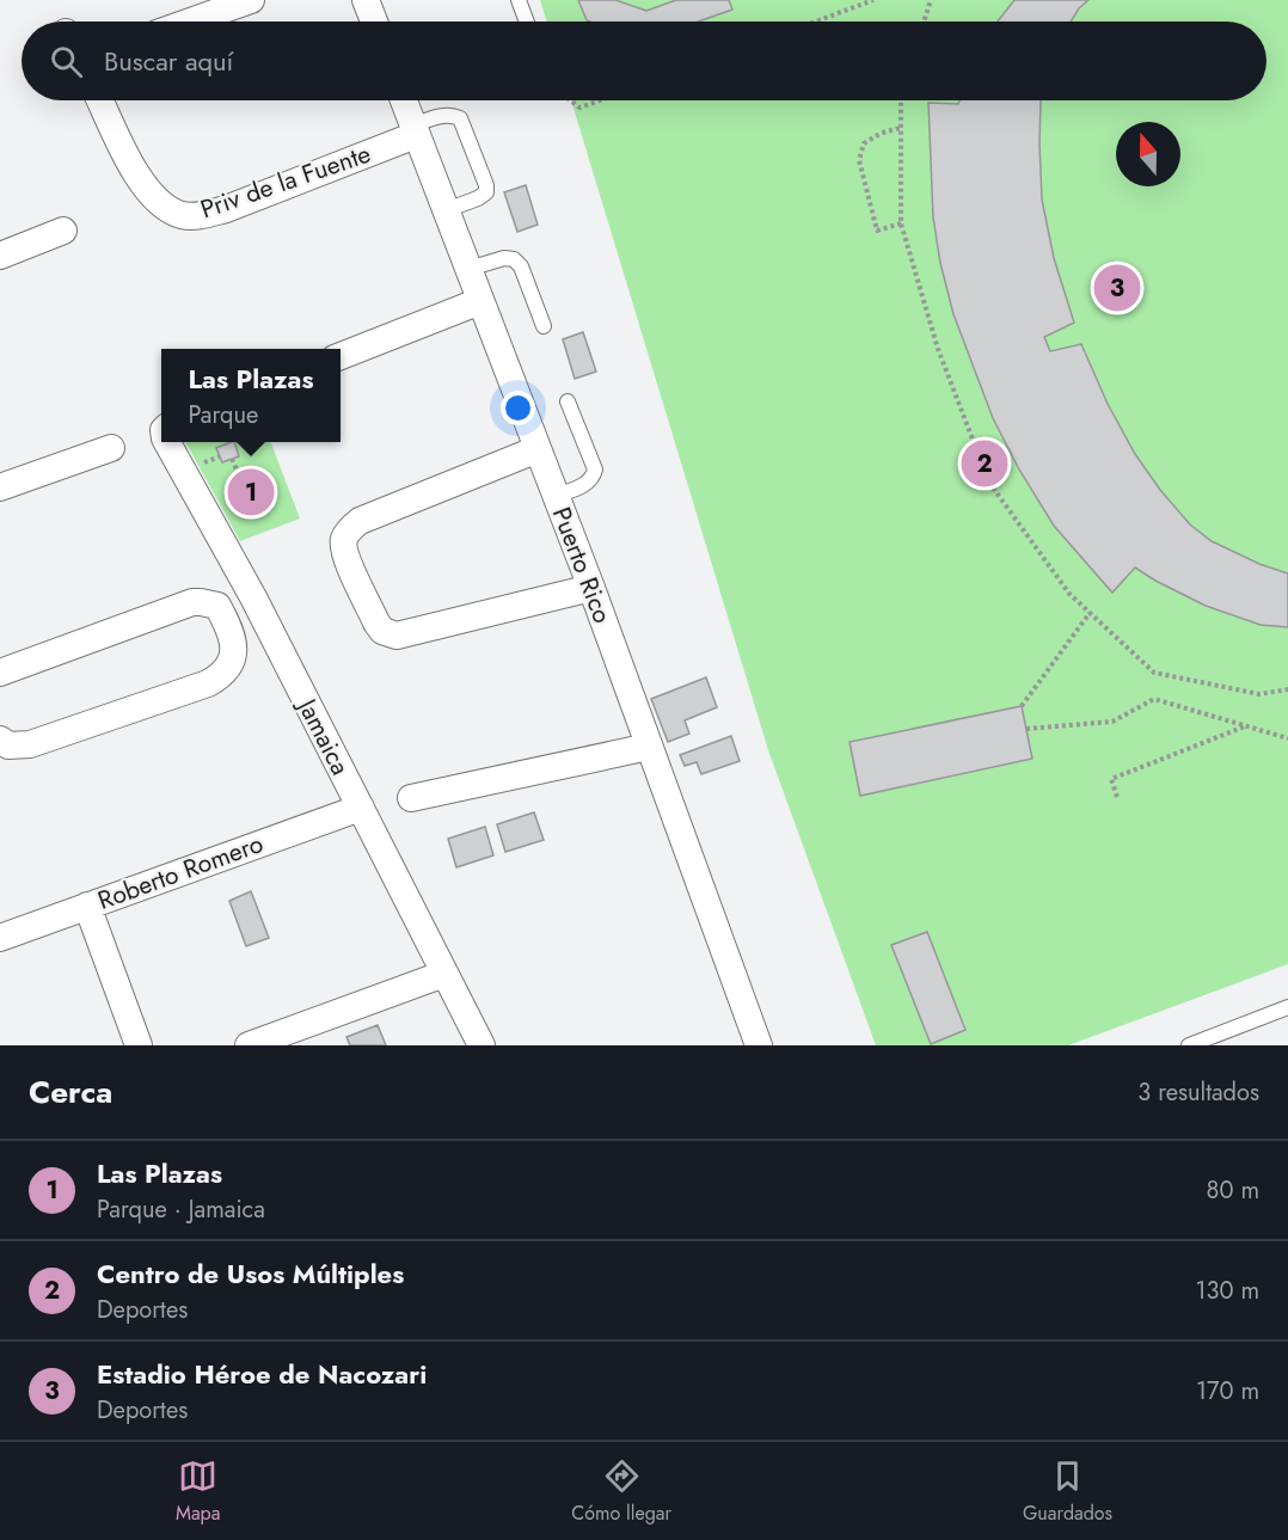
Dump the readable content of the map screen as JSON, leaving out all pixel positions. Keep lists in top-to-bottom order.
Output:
{
  "streets": {
    "street": [
      "Priv de la Fuente",
      "Puerto Rico",
      "Jamaica",
      "Roberto Romero"
    ]
  },
  "crossings": [
    ["Priv de la Fuente", "Puerto Rico"],
    ["Jamaica", "Roberto Romero"]
  ],
  "north": "top",
  "page": {
    "search": "Buscar aquí",
    "pins": ["3", "2", "1"],
    "popup": ["Las Plazas", "Parque"],
    "heading": ["Cerca", "3 resultados"],
    "list": [
      {
        "mark": "1",
        "name": "Las Plazas",
        "note": "Parque · Jamaica",
        "value": "80 m"
      },
      {
        "mark": "2",
        "name": "Centro de Usos Múltiples",
        "note": "Deportes",
        "value": "130 m"
      },
      {
        "mark": "3",
        "name": "Estadio Héroe de Nacozari",
        "note": "Deportes",
        "value": "170 m"
      }
    ],
    "nav": ["Mapa", "Cómo llegar", "Guardados"]
  }
}
